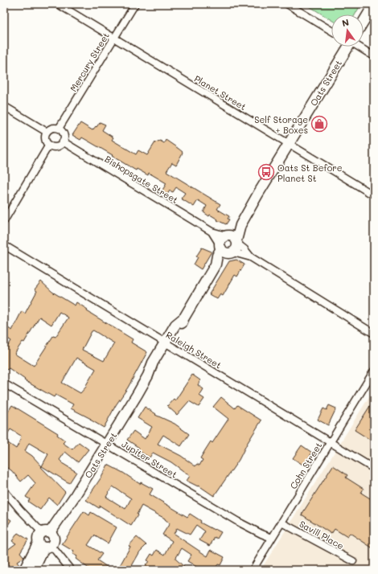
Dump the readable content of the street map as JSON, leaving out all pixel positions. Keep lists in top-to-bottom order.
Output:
{
  "streets": {
    "main road": ["Oats Street"],
    "street": [
      "Mercury Street",
      "Planet Street",
      "Bishopsgate Street",
      "Raleigh Street",
      "Jupiter Street",
      "Cohn Street",
      "Savill Place"
    ]
  },
  "crossings": [
    ["Mercury Street", "Planet Street"],
    ["Mercury Street", "Bishopsgate Street"],
    ["Oats Street", "Planet Street"],
    ["Oats Street", "Bishopsgate Street"],
    ["Oats Street", "Raleigh Street"],
    ["Oats Street", "Jupiter Street"],
    ["Raleigh Street", "Cohn Street"],
    ["Jupiter Street", "Cohn Street"],
    ["Cohn Street", "Savill Place"]
  ],
  "places": {
    "shop": ["Self Storage + Boxes"],
    "bus stop": ["Oats St Before Planet St"]
  },
  "north": "top"
}
